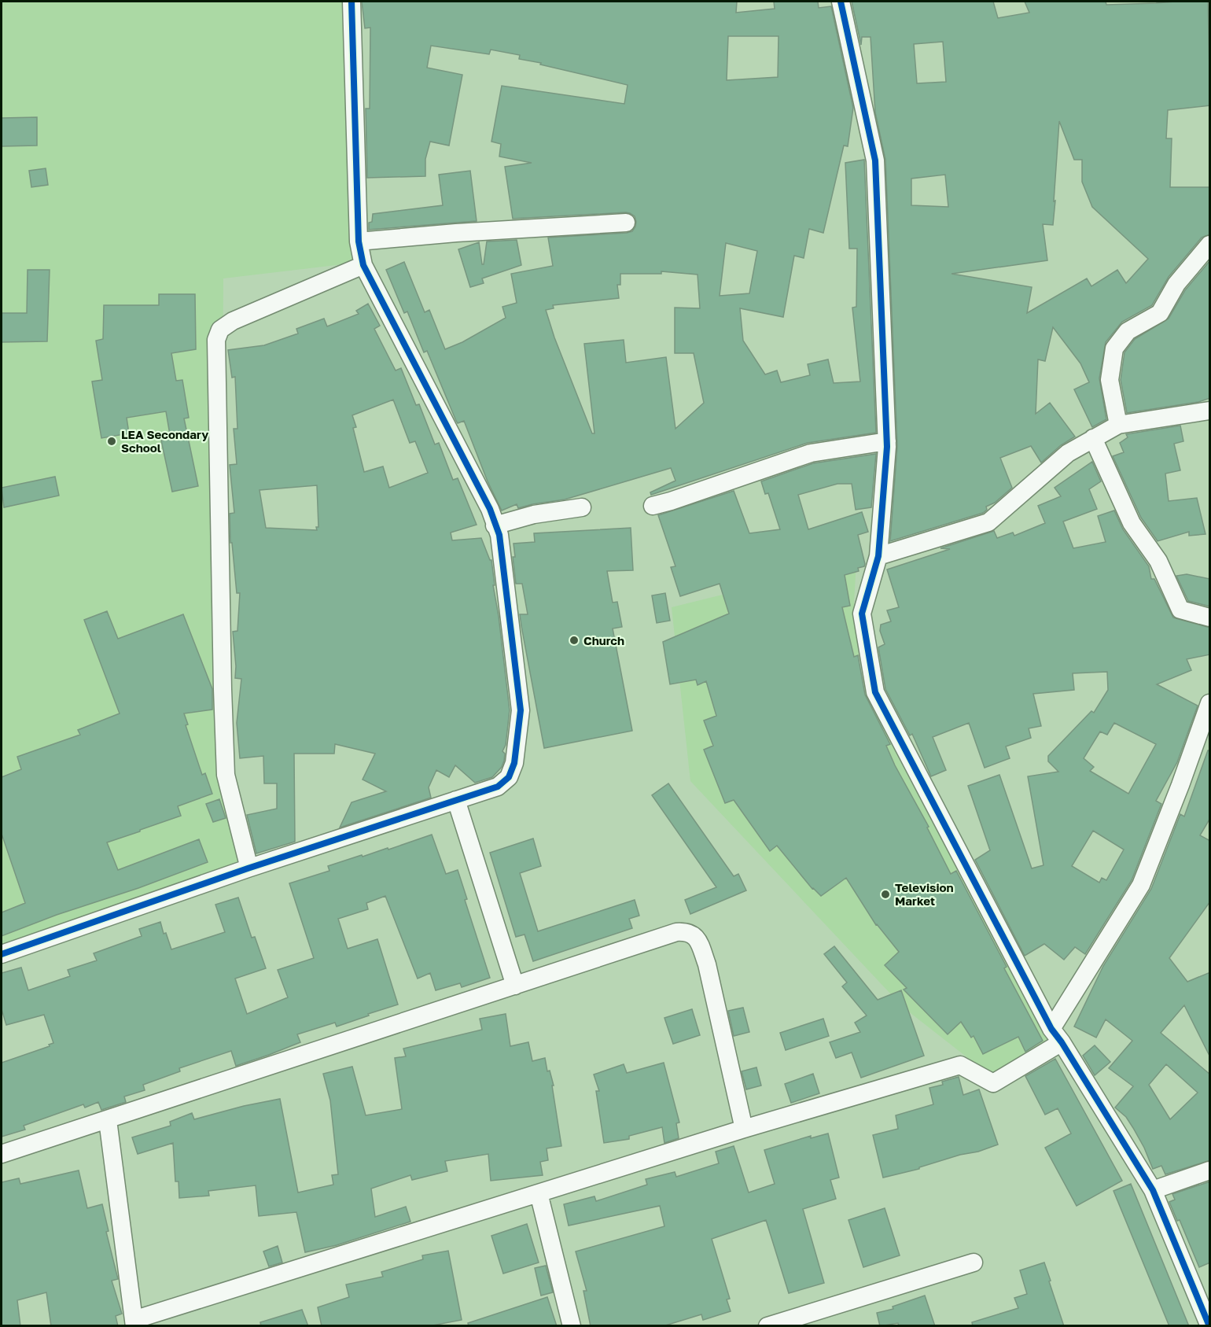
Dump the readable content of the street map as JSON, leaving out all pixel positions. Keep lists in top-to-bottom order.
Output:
{
  "places": ["LEA Secondary School", "Church", "Television Market"]
}
